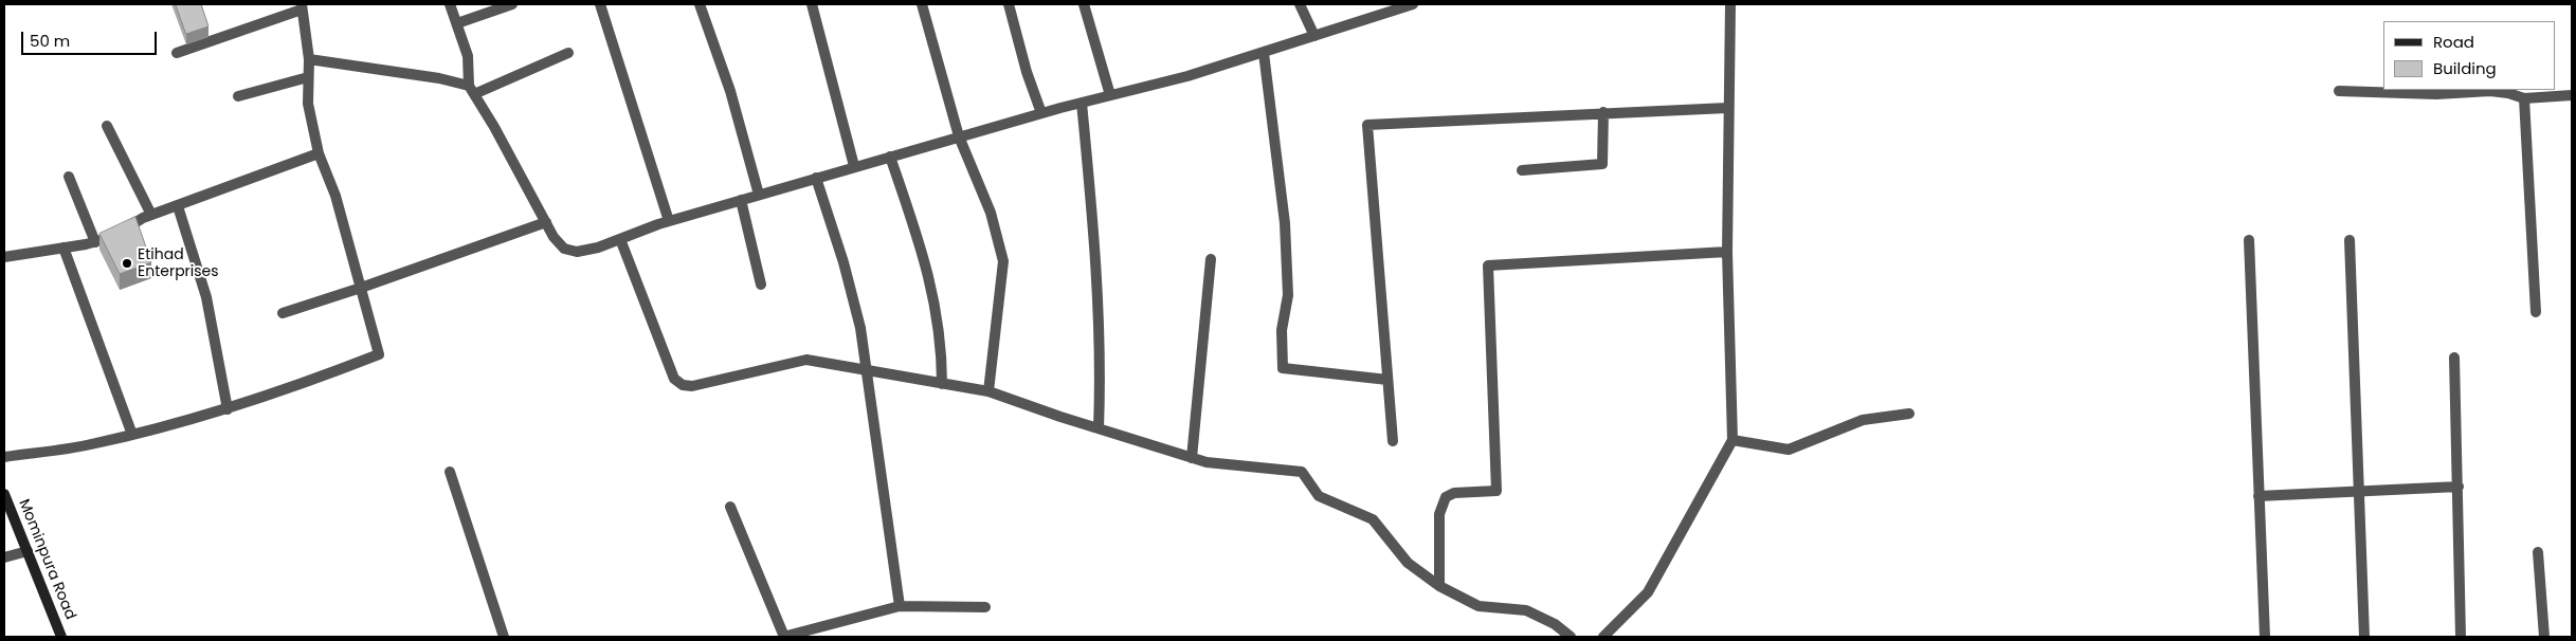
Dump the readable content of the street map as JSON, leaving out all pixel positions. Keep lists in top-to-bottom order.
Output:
{
  "streets": {
    "main road": ["Mominpura Road"]
  },
  "places": ["Etihad Enterprises"],
  "legend": ["Road", "Building"],
  "scale_bar": "50 m"
}
